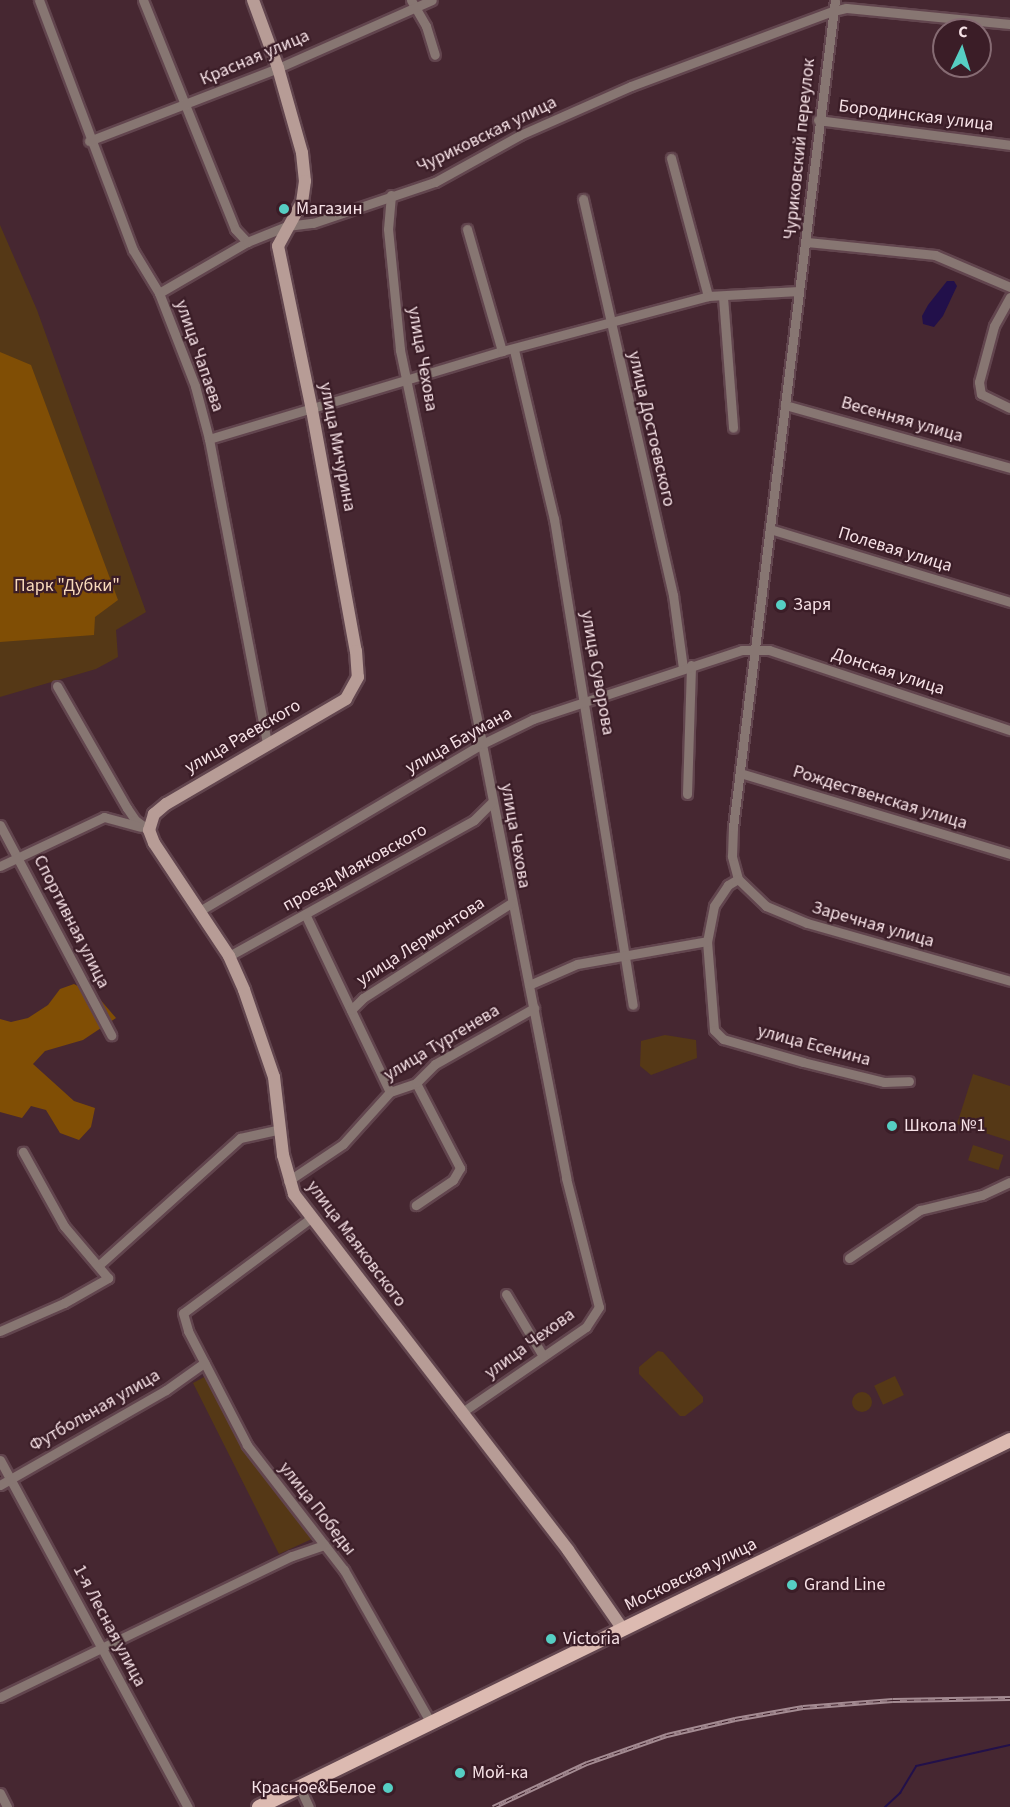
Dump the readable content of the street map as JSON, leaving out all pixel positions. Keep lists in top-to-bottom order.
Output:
{
  "streets": {
    "main road": ["Московская улица"],
    "street": [
      "Красная улица",
      "Бородинская улица",
      "Чуриковская улица",
      "Чуриковский переулок",
      "улица Чапаева",
      "улица Чехова",
      "Весенняя улица",
      "улица Достоевского",
      "улица Мичурина",
      "Полевая улица",
      "Донская улица",
      "улица Суворова",
      "улица Раевского",
      "улица Баумана",
      "Рождественская улица",
      "проезд Маяковского",
      "Спортивная улица",
      "Заречная улица",
      "улица Лермонтова",
      "улица Тургенева",
      "улица Есенина",
      "улица Маяковского",
      "Футбольная улица",
      "улица Победы",
      "1-я Лесная улица"
    ]
  },
  "crossings": [
    ["Красная улица", "улица Чапаева"],
    ["Красная улица", "улица Мичурина"],
    ["Бородинская улица", "Чуриковский переулок"],
    ["Чуриковская улица", "Чуриковский переулок"],
    ["Чуриковская улица", "улица Чапаева"],
    ["Чуриковская улица", "улица Чехова"],
    ["Чуриковская улица", "улица Мичурина"],
    ["Чуриковский переулок", "Весенняя улица"],
    ["Чуриковский переулок", "Полевая улица"],
    ["Чуриковский переулок", "Донская улица"],
    ["Чуриковский переулок", "улица Баумана"],
    ["Чуриковский переулок", "Рождественская улица"],
    ["Чуриковский переулок", "Заречная улица"],
    ["улица Чапаева", "улица Раевского"],
    ["улица Чехова", "улица Баумана"],
    ["улица Чехова", "проезд Маяковского"],
    ["улица Чехова", "улица Лермонтова"],
    ["улица Чехова", "улица Тургенева"],
    ["улица Чехова", "улица Маяковского"],
    ["улица Достоевского", "улица Баумана"],
    ["улица Мичурина", "улица Раевского"],
    ["Донская улица", "улица Баумана"],
    ["улица Суворова", "улица Баумана"],
    ["улица Раевского", "улица Маяковского"],
    ["улица Баумана", "улица Маяковского"],
    ["проезд Маяковского", "улица Маяковского"],
    ["улица Тургенева", "улица Маяковского"],
    ["улица Маяковского", "улица Победы"],
    ["улица Маяковского", "Московская улица"],
    ["Футбольная улица", "улица Победы"],
    ["Футбольная улица", "1-я Лесная улица"],
    ["улица Победы", "Московская улица"]
  ],
  "parks": ["Парк \"Дубки\""],
  "places": [
    "Магазин",
    "Заря",
    "Школа №1",
    "Grand Line",
    "Victoria",
    "Мой-ка",
    "Красное&Белое"
  ],
  "north": "top"
}
